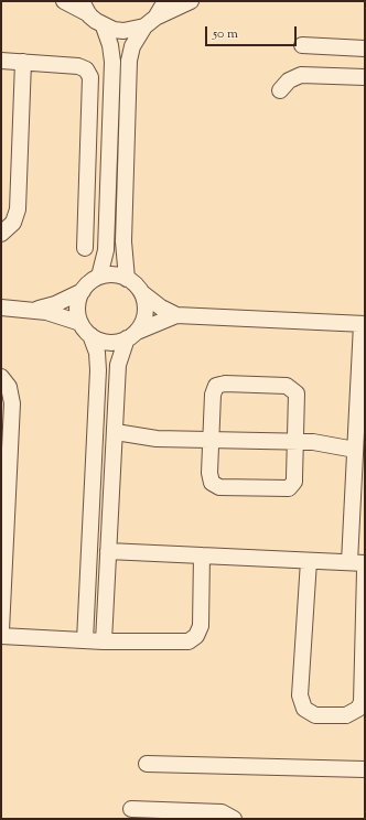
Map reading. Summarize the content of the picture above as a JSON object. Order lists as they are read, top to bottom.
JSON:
{
  "scale_bar": "50 m"
}
